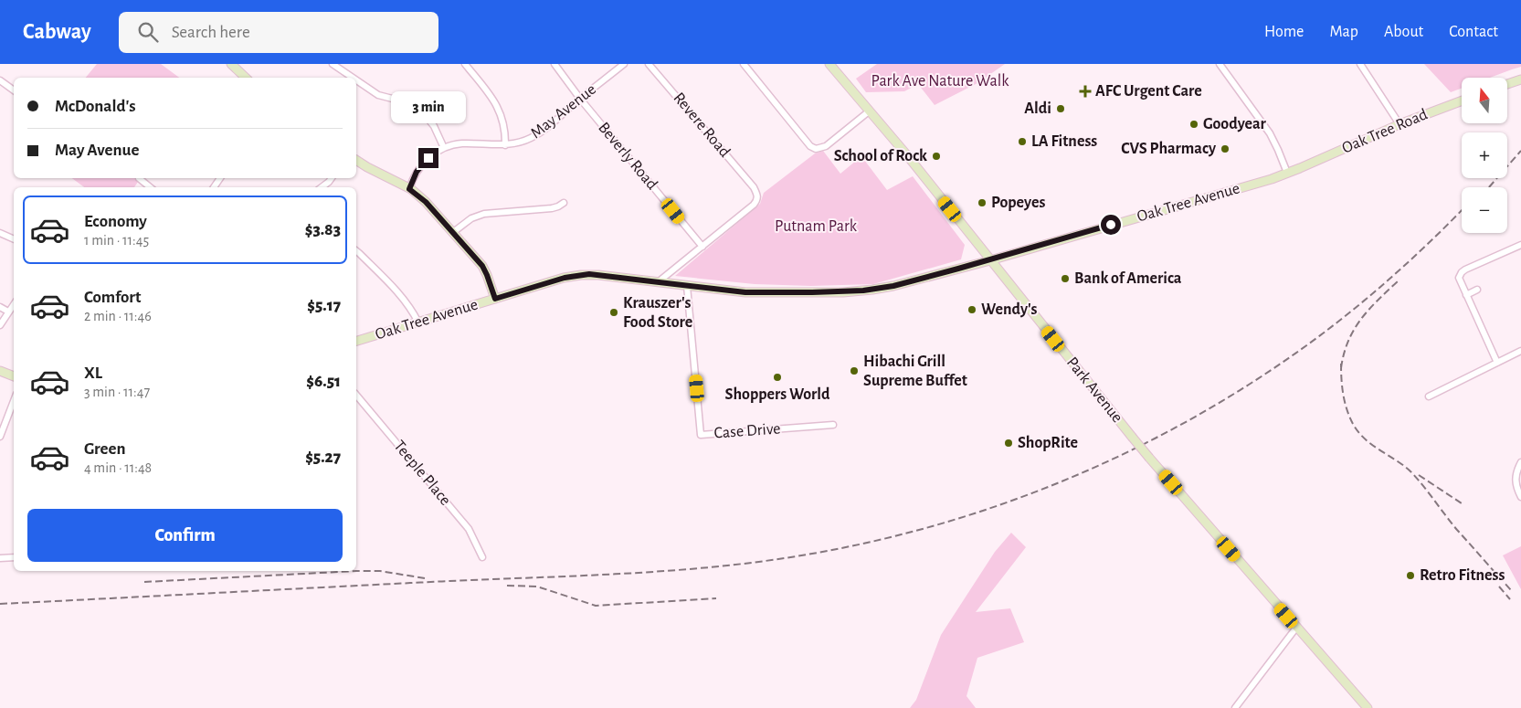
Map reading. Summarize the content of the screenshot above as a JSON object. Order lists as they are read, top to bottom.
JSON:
{
  "streets": {
    "street": [
      "May Avenue",
      "Revere Road",
      "Oak Tree Road",
      "Beverly Road",
      "Oak Tree Avenue",
      "Park Avenue",
      "Case Drive",
      "Teeple Place"
    ]
  },
  "crossings": [
    ["May Avenue", "Beverly Road"],
    ["Revere Road", "Beverly Road"],
    ["Oak Tree Road", "Oak Tree Avenue"],
    ["Oak Tree Avenue", "Park Avenue"],
    ["Oak Tree Avenue", "Case Drive"]
  ],
  "parks": ["Park Ave Nature Walk", "Putnam Park"],
  "places": {
    "health": ["AFC Urgent Care"],
    "other": [
      "Aldi",
      "Goodyear",
      "LA Fitness",
      "CVS Pharmacy",
      "School of Rock",
      "Popeyes",
      "Bank of America",
      "Wendy's",
      "Krauszer's Food Store",
      "Hibachi Grill Supreme Buffet",
      "Shoppers World",
      "ShopRite",
      "Retro Fitness"
    ]
  },
  "north": "top",
  "page": {
    "header": "Cabway",
    "search": "Search here",
    "nav": [
      "Home",
      "Map",
      "About",
      "Contact"
    ],
    "map_buttons": ["+", "−"],
    "banner": ["McDonald's", "May Avenue"],
    "bubble": "3 min",
    "list": [
      {
        "name": "Economy",
        "note": "1 min · 11:45",
        "value": "$3.83"
      },
      {
        "name": "Comfort",
        "note": "2 min · 11:46",
        "value": "$5.17"
      },
      {
        "name": "XL",
        "note": "3 min · 11:47",
        "value": "$6.51"
      },
      {
        "name": "Green",
        "note": "4 min · 11:48",
        "value": "$5.27"
      }
    ],
    "buttons": "Confirm"
  }
}
